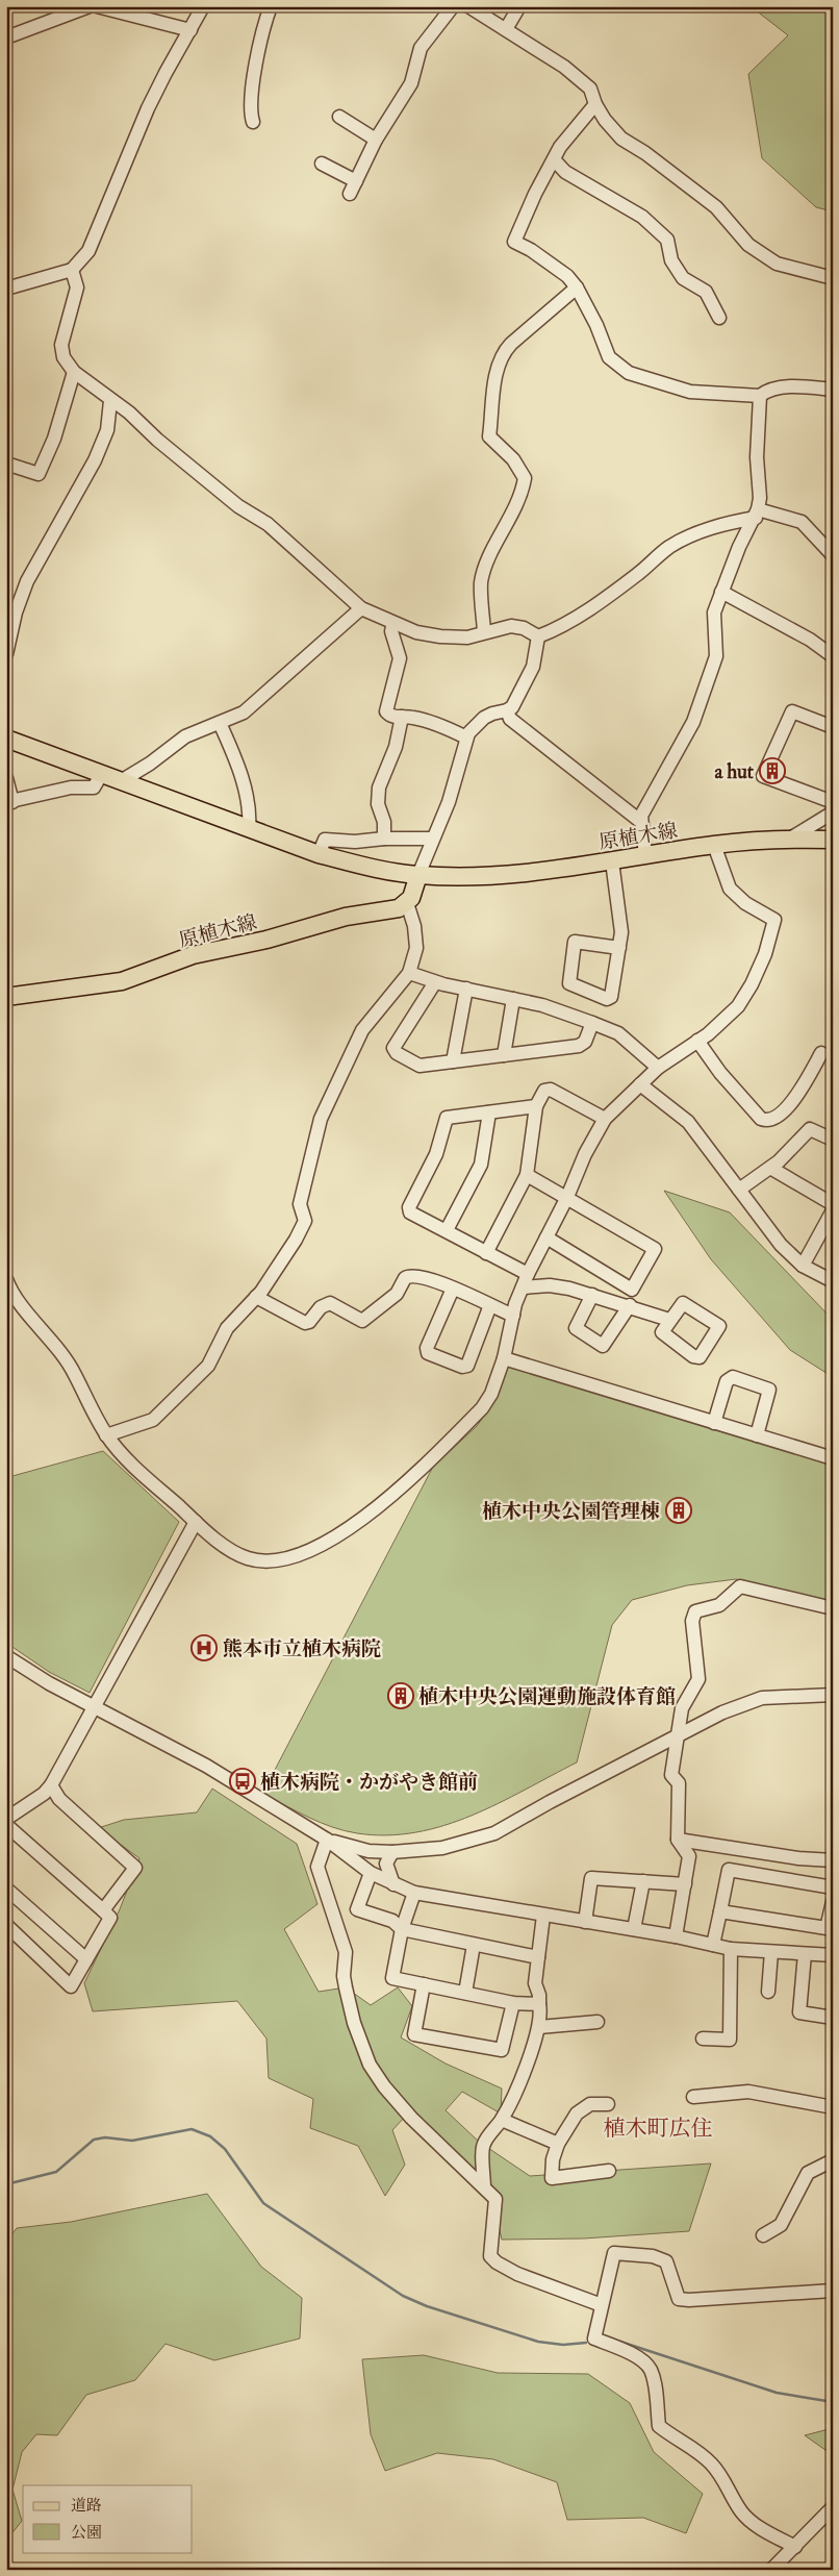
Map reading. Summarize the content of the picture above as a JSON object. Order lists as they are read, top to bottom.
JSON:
{
  "streets": {
    "main road": ["原植木線"]
  },
  "districts": ["植木町広住"],
  "places": {
    "building": ["a hut", "植木中央公園管理棟", "植木中央公園運動施設体育館"],
    "hospital": ["熊本市立植木病院"],
    "bus stop": ["植木病院・かがやき館前"]
  },
  "legend": ["道路", "公園"]
}
